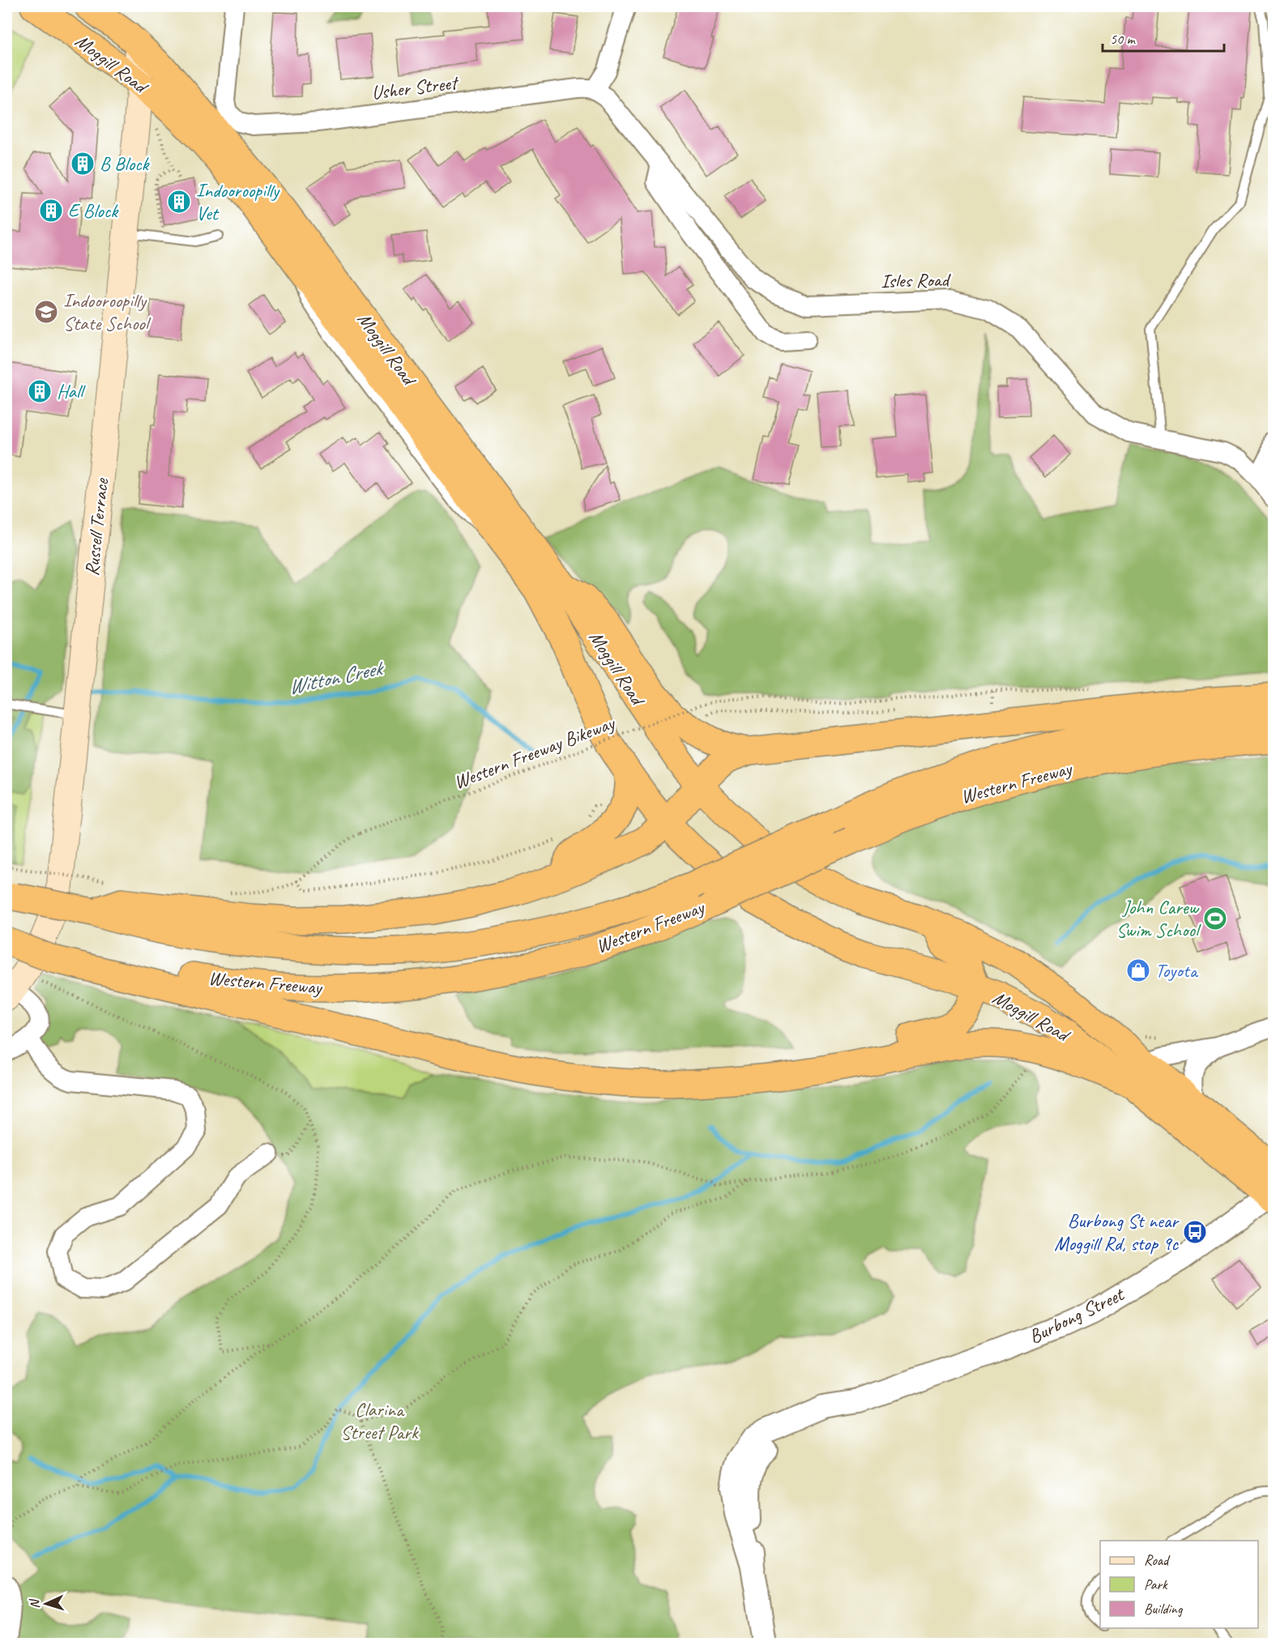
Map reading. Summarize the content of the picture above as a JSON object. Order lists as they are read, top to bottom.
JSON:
{
  "streets": {
    "highway": ["Moggill Road", "Western Freeway"],
    "main road": ["Russell Terrace"],
    "street": ["Usher Street", "Isles Road", "Burbong Street"],
    "path": ["Western Freeway Bikeway"]
  },
  "crossings": [
    ["Moggill Road", "Russell Terrace"],
    ["Moggill Road", "Western Freeway"],
    ["Moggill Road", "Burbong Street"],
    ["Usher Street", "Isles Road"]
  ],
  "water": ["Witton Creek"],
  "parks": ["Clarina Street Park"],
  "places": {
    "building": [
      "B Block",
      "Indooroopilly Vet",
      "E Block",
      "Hall"
    ],
    "school or university": ["Indooroopilly State School"],
    "sports": ["John Carew Swim School"],
    "shop": ["Toyota"],
    "bus stop": ["Burbong St near Moggill Rd, stop 9c"]
  },
  "legend": ["Road", "Park", "Building"],
  "scale_bar": "50 m",
  "north": "left"
}
